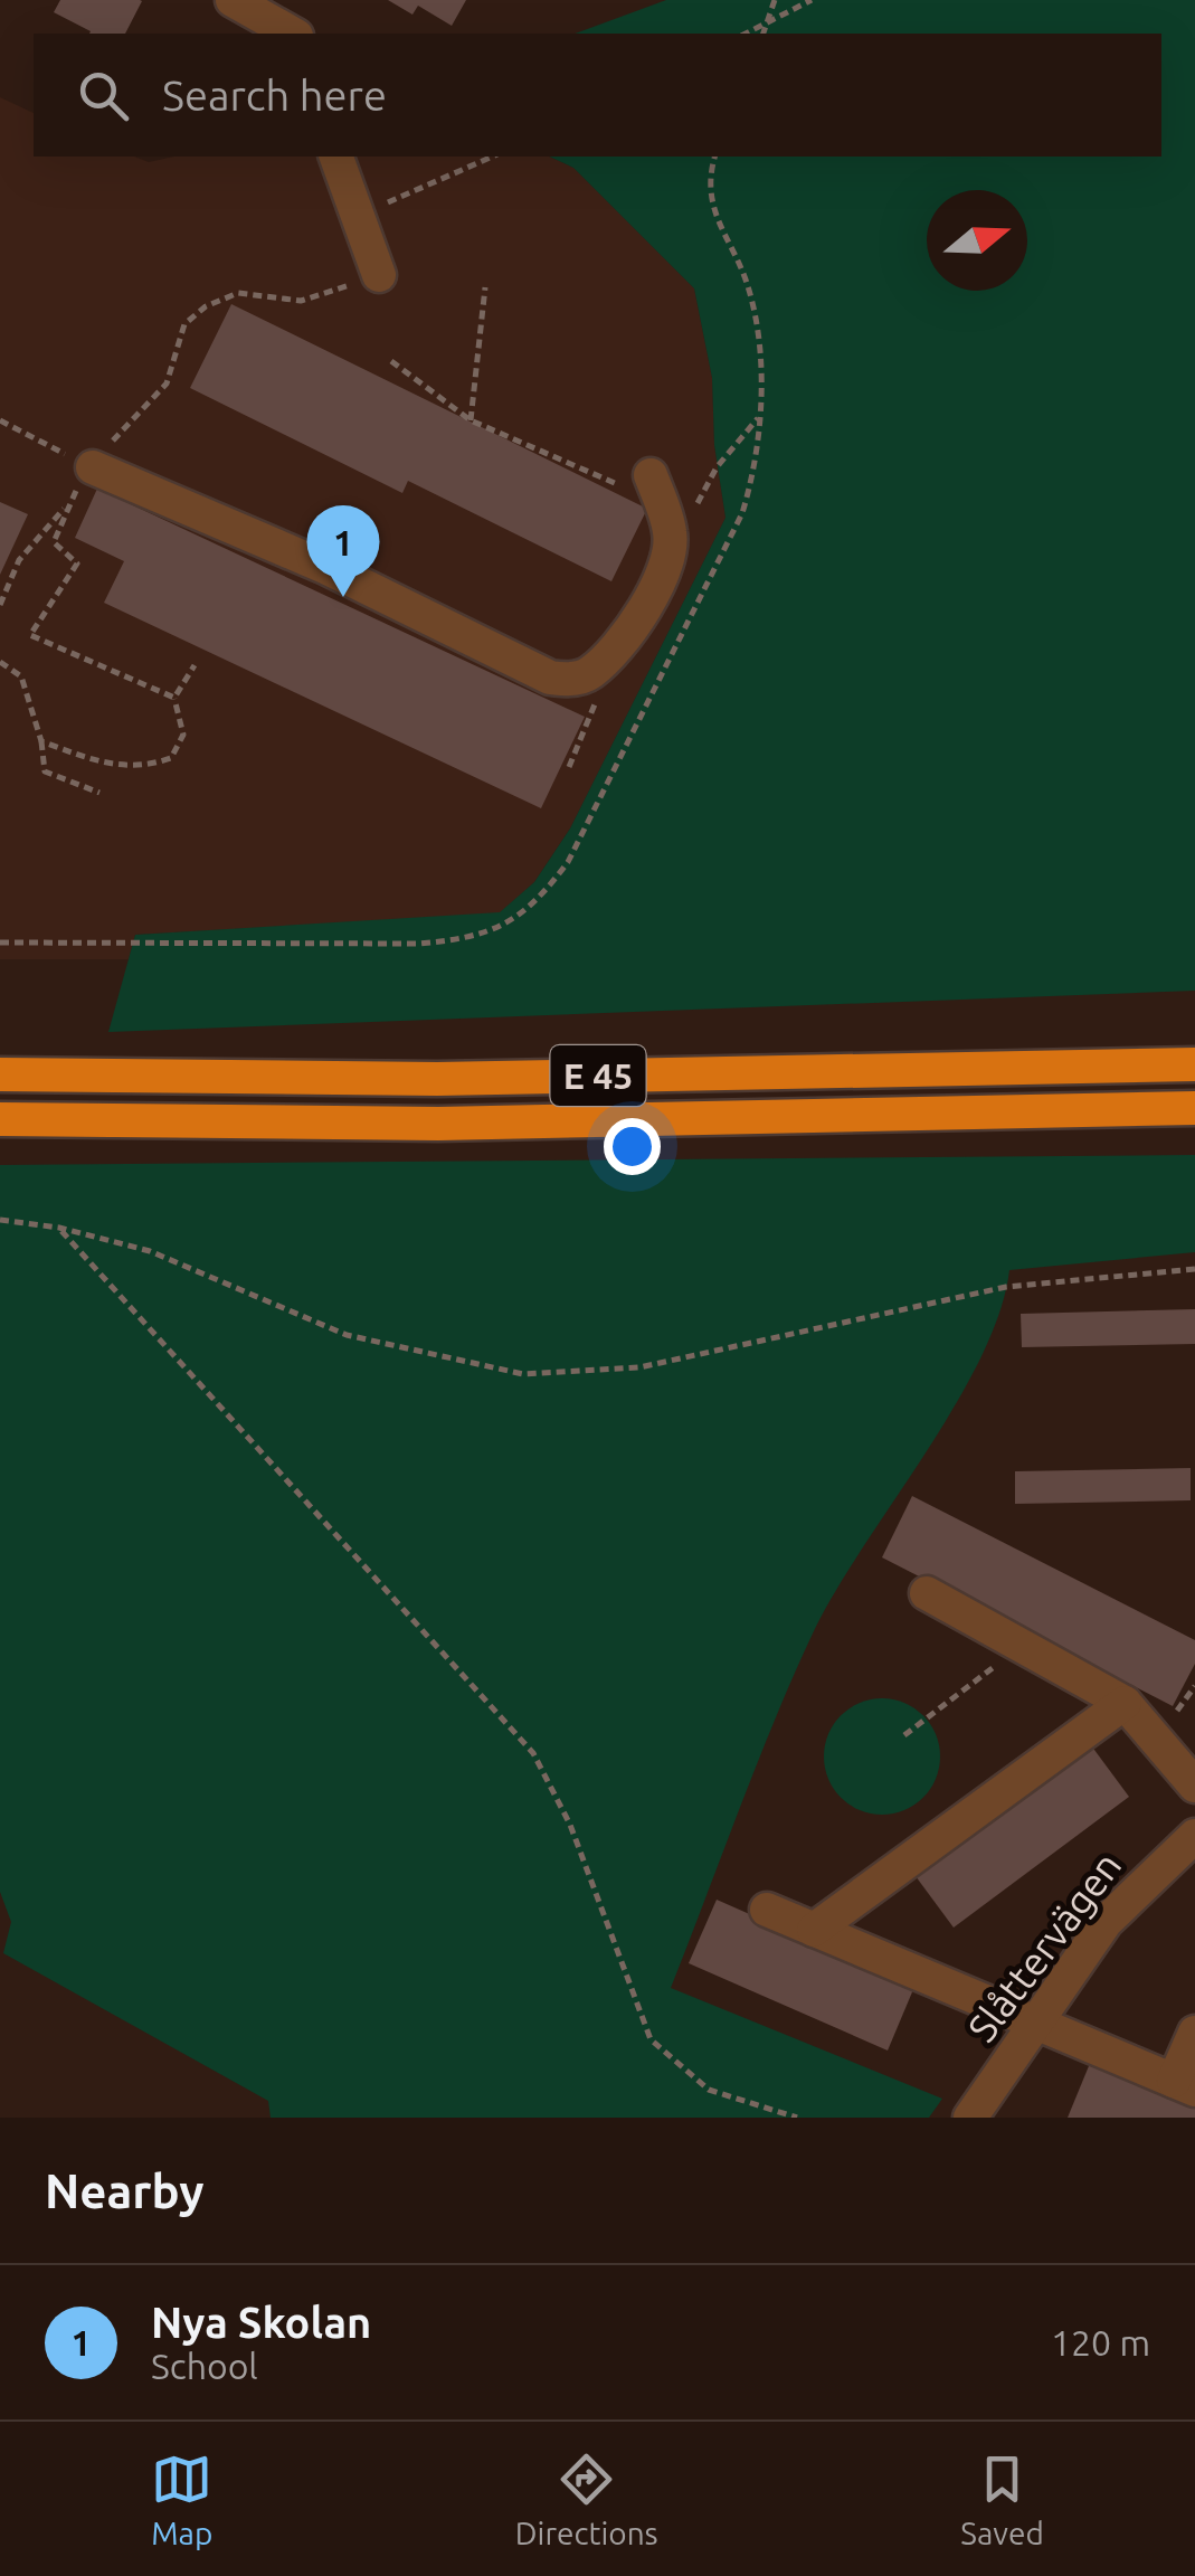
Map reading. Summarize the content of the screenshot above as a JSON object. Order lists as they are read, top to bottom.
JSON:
{
  "streets": {
    "highway": ["E 45"],
    "street": ["Slåttervägen"]
  },
  "north": "right",
  "page": {
    "search": "Search here",
    "pins": "1",
    "heading": "Nearby",
    "list": [
      {
        "mark": "1",
        "name": "Nya Skolan",
        "note": "School",
        "value": "120 m"
      }
    ],
    "nav": ["Map", "Directions", "Saved"]
  }
}
